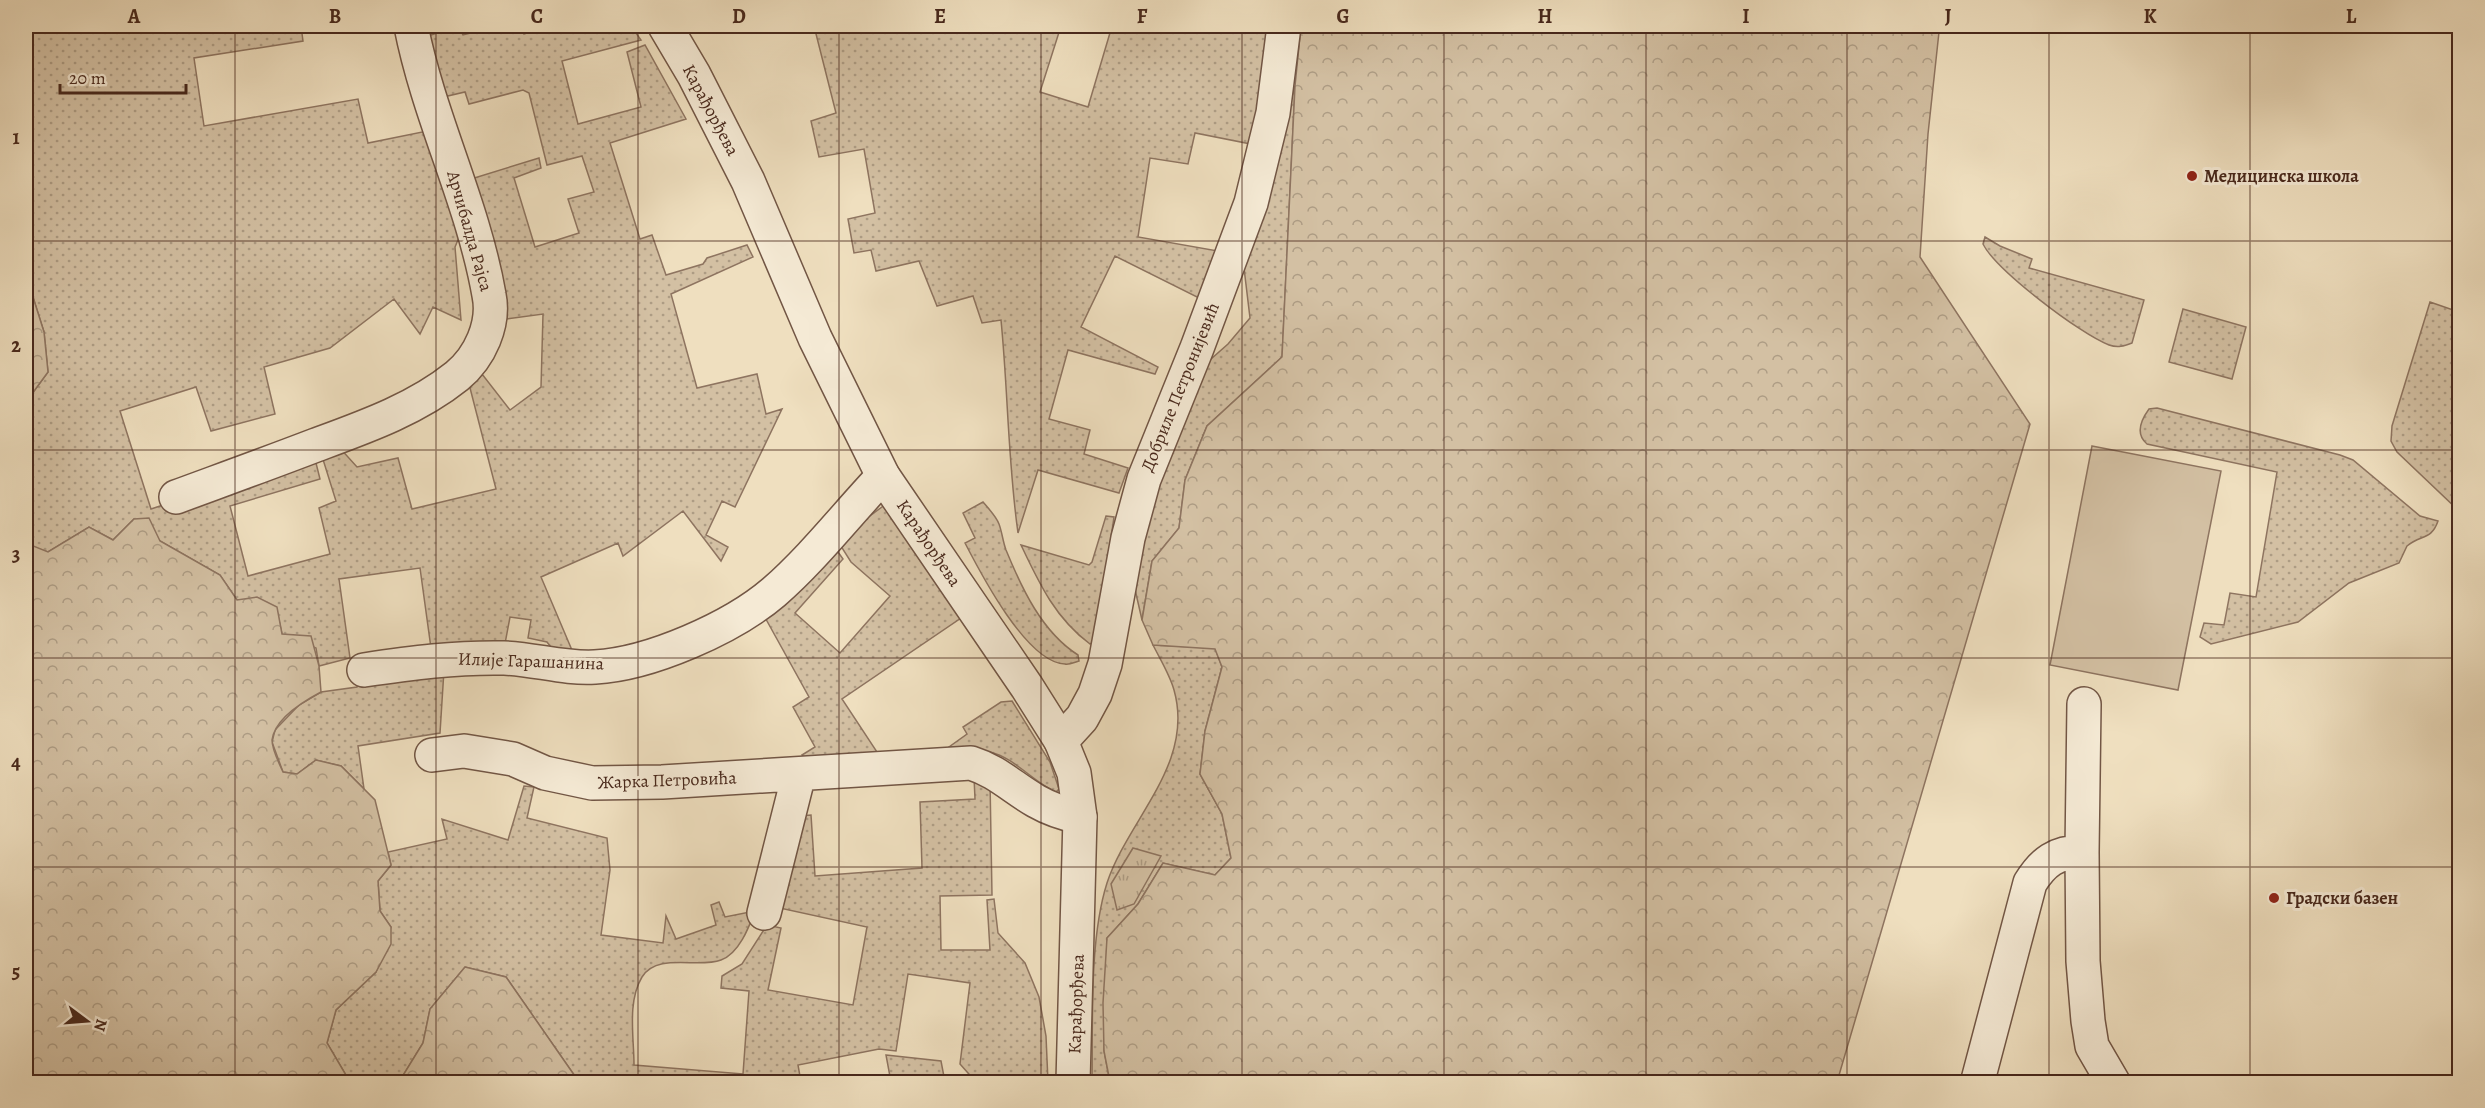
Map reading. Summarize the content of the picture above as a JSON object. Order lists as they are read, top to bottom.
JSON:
{
  "streets": {
    "street": [
      "Карађорђева",
      "Арчибалда Рајса",
      "Добриле Петронијевић",
      "Илије Гарашанина",
      "Жарка Петровића"
    ]
  },
  "crossings": [
    ["Карађорђева", "Добриле Петронијевић"],
    ["Карађорђева", "Илије Гарашанина"],
    ["Карађорђева", "Жарка Петровића"]
  ],
  "places": ["Медицинска школа", "Градски базен"],
  "scale_bar": "20 m",
  "north": "right",
  "grid": {
    "columns": [
      "A",
      "B",
      "C",
      "D",
      "E",
      "F",
      "G",
      "H",
      "I",
      "J",
      "K",
      "L"
    ],
    "rows": [
      "1",
      "2",
      "3",
      "4",
      "5"
    ]
  }
}
